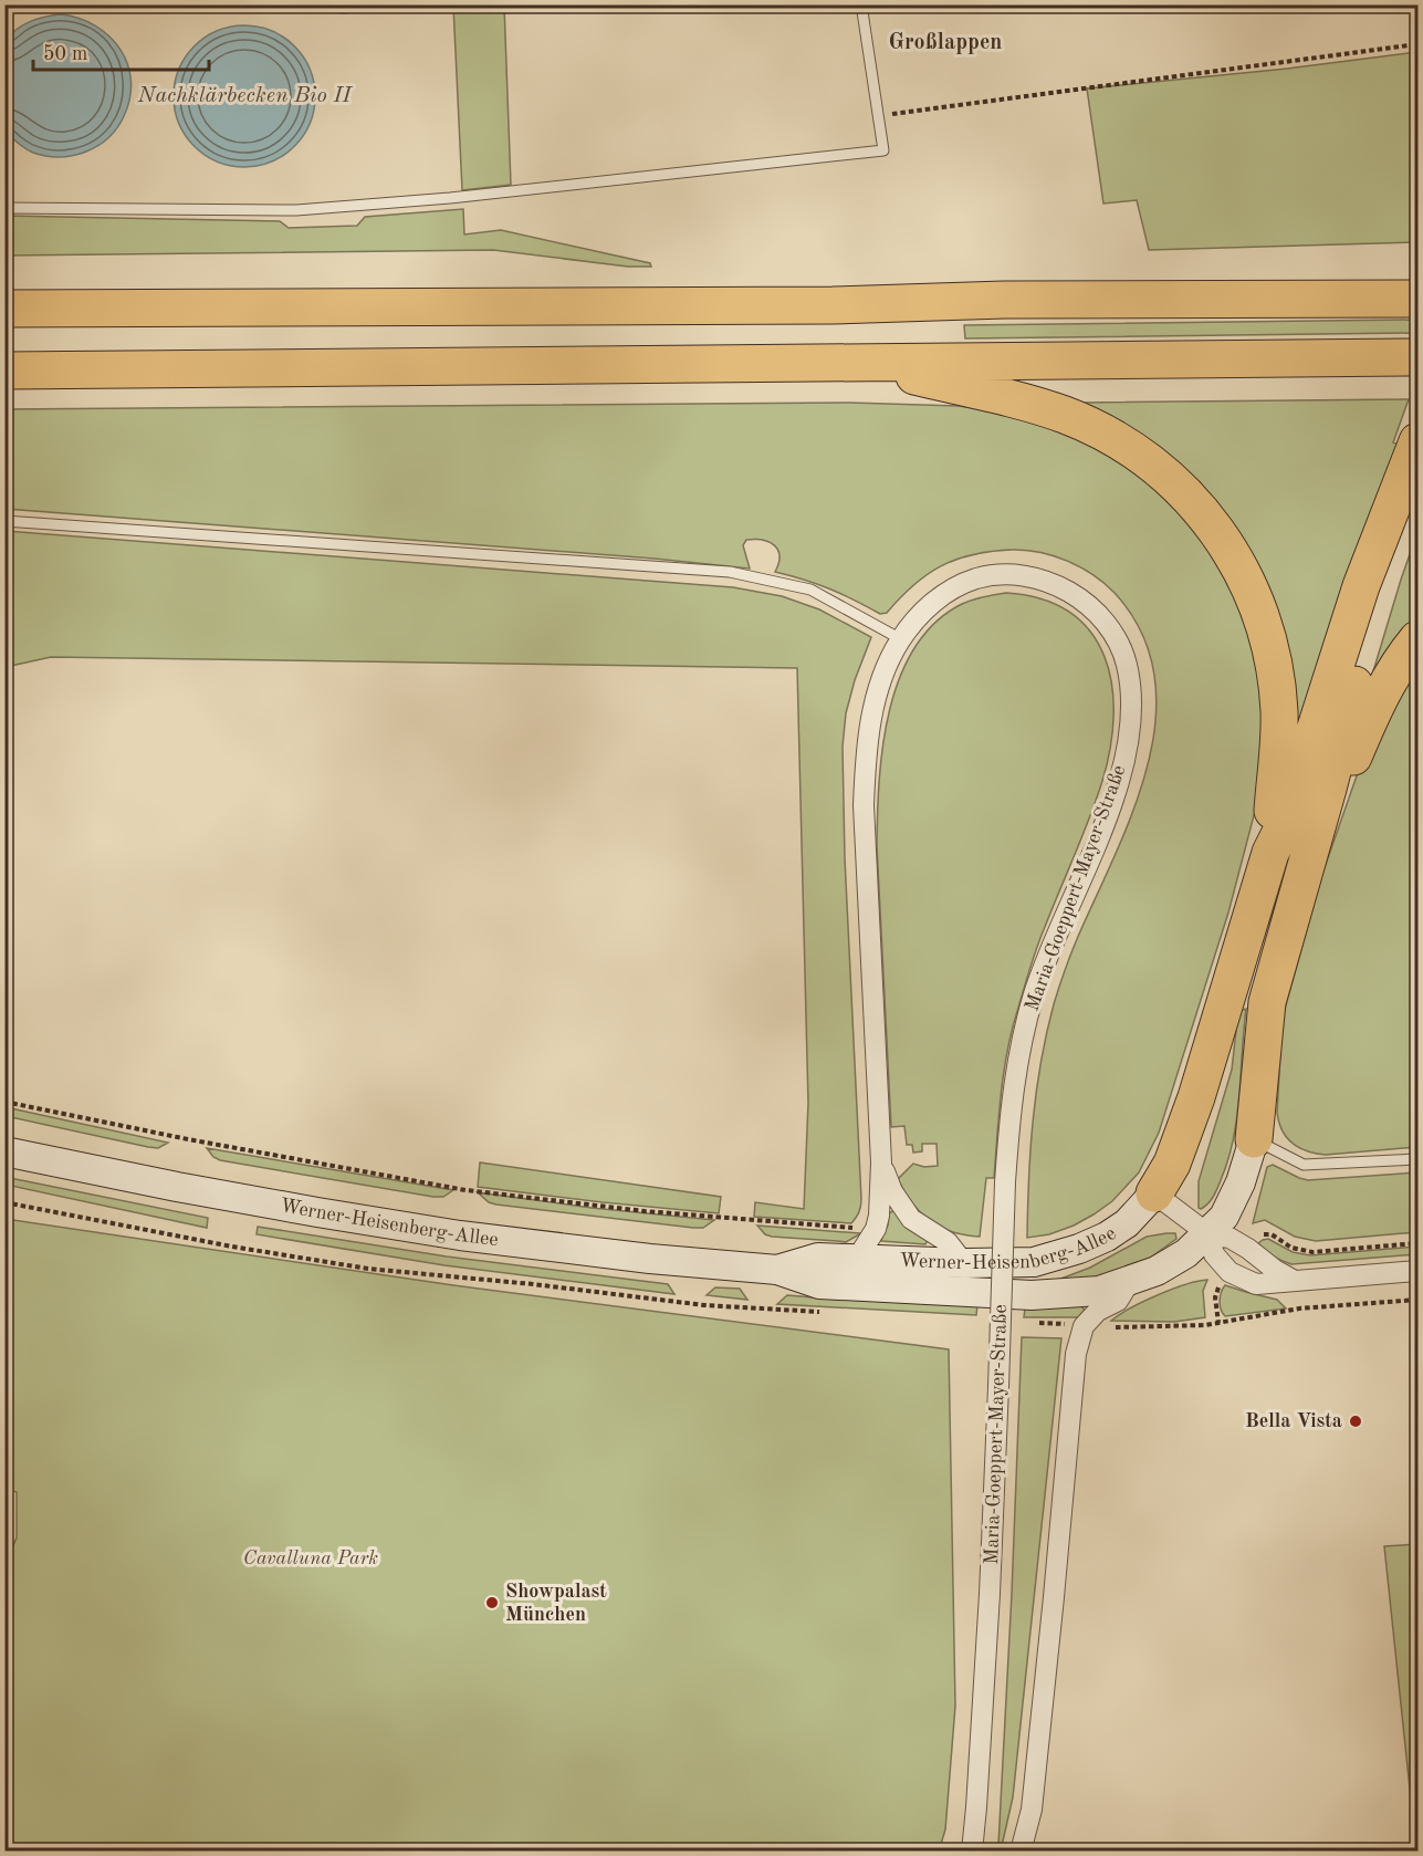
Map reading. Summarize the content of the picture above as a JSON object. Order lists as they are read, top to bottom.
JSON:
{
  "streets": {
    "street": ["Maria-Goeppert-Mayer-Straße", "Werner-Heisenberg-Allee"]
  },
  "crossings": [
    ["Maria-Goeppert-Mayer-Straße", "Werner-Heisenberg-Allee"]
  ],
  "districts": ["Großlappen"],
  "water": ["Nachklärbecken Bio II"],
  "parks": ["Cavalluna Park"],
  "places": ["Bella Vista", "Showpalast München"],
  "scale_bar": "50 m"
}
